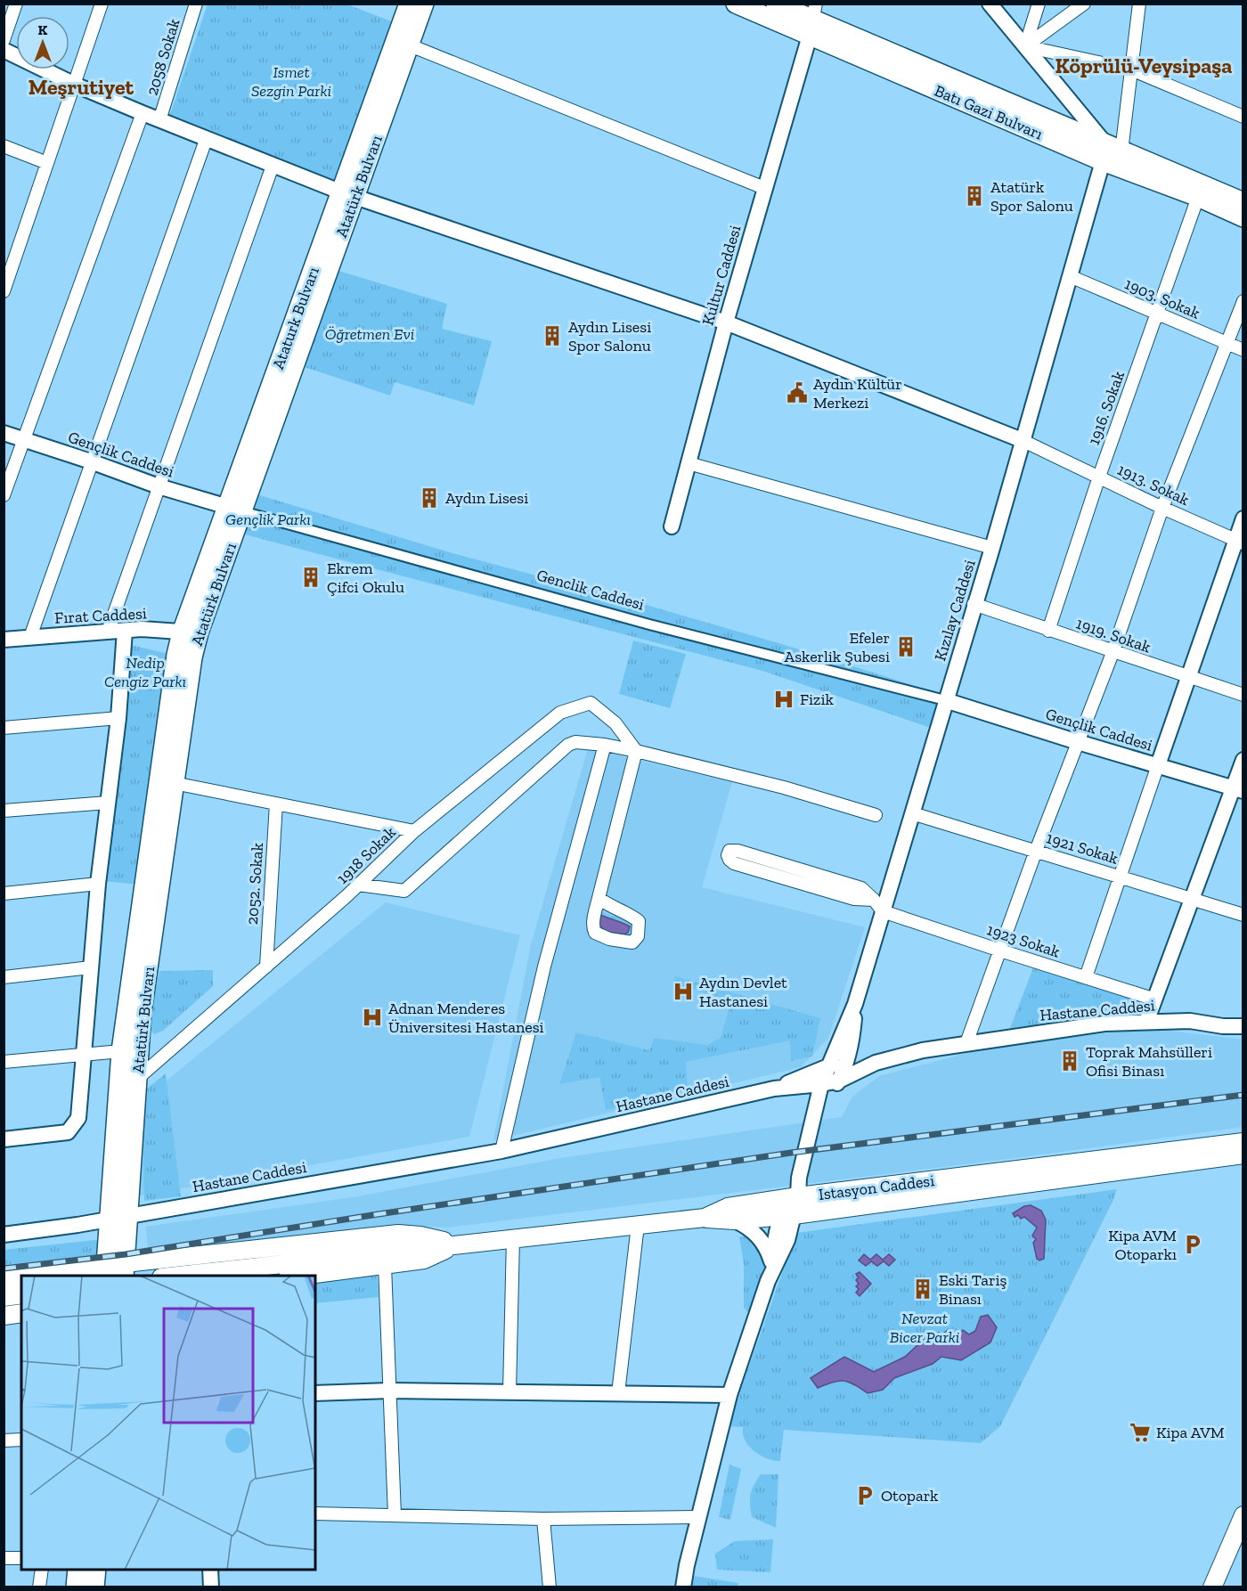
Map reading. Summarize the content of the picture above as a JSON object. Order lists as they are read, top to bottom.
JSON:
{
  "streets": {
    "main road": [
      "Batı Gazi Bulvarı",
      "Atatürk Bulvarı",
      "Ataturk Bulvarı",
      "Istasyon Caddesi"
    ],
    "street": [
      "2058 Sokak",
      "Kultur Caddesi",
      "1903. Sokak",
      "1916. Sokak",
      "Gençlik Caddesi",
      "1913. Sokak",
      "Genclik Caddesi",
      "Kızılay Caddesi",
      "Fırat Caddesi",
      "1919. Sokak",
      "1921 Sokak",
      "1918 Sokak",
      "2052. Sokak",
      "1923 Sokak",
      "Hastane Caddesi"
    ]
  },
  "crossings": [
    ["Batı Gazi Bulvarı", "Kultur Caddesi"],
    ["Batı Gazi Bulvarı", "1916. Sokak"],
    ["Batı Gazi Bulvarı", "Kızılay Caddesi"],
    ["Atatürk Bulvarı", "Ataturk Bulvarı"],
    ["Atatürk Bulvarı", "Fırat Caddesi"],
    ["Atatürk Bulvarı", "1918 Sokak"],
    ["Atatürk Bulvarı", "Hastane Caddesi"],
    ["1903. Sokak", "1916. Sokak"],
    ["1903. Sokak", "Kızılay Caddesi"],
    ["Ataturk Bulvarı", "Gençlik Caddesi"],
    ["Ataturk Bulvarı", "Genclik Caddesi"],
    ["Ataturk Bulvarı", "Fırat Caddesi"],
    ["1916. Sokak", "1913. Sokak"],
    ["1916. Sokak", "1919. Sokak"],
    ["Gençlik Caddesi", "Genclik Caddesi"],
    ["Gençlik Caddesi", "Kızılay Caddesi"],
    ["1913. Sokak", "Kızılay Caddesi"],
    ["Genclik Caddesi", "Kızılay Caddesi"],
    ["Kızılay Caddesi", "1919. Sokak"],
    ["Kızılay Caddesi", "1921 Sokak"],
    ["Kızılay Caddesi", "1923 Sokak"],
    ["Kızılay Caddesi", "Hastane Caddesi"],
    ["Kızılay Caddesi", "Istasyon Caddesi"],
    ["1918 Sokak", "2052. Sokak"]
  ],
  "districts": ["Köprülü-Veysipaşa", "Meşrutiyet"],
  "parks": [
    "Ismet Sezgin Parki",
    "Öğretmen Evi",
    "Gençlik Parkı",
    "Nedip Cengiz Parkı",
    "Nevzat Bicer Parki"
  ],
  "places": {
    "building": [
      "Atatürk Spor Salonu",
      "Aydın Lisesi Spor Salonu",
      "Aydın Lisesi",
      "Ekrem Çifci Okulu",
      "Efeler Askerlik Şubesi",
      "Toprak Mahsülleri Ofisi Binası",
      "Eski Tariş Binası"
    ],
    "public building": ["Aydın Kültür Merkezi"],
    "hospital": ["Fizik", "Aydın Devlet Hastanesi", "Adnan Menderes Üniversitesi Hastanesi"],
    "parking": ["Kipa AVM Otoparkı", "Otopark"],
    "supermarket": ["Kipa AVM"]
  },
  "north": "top"
}
